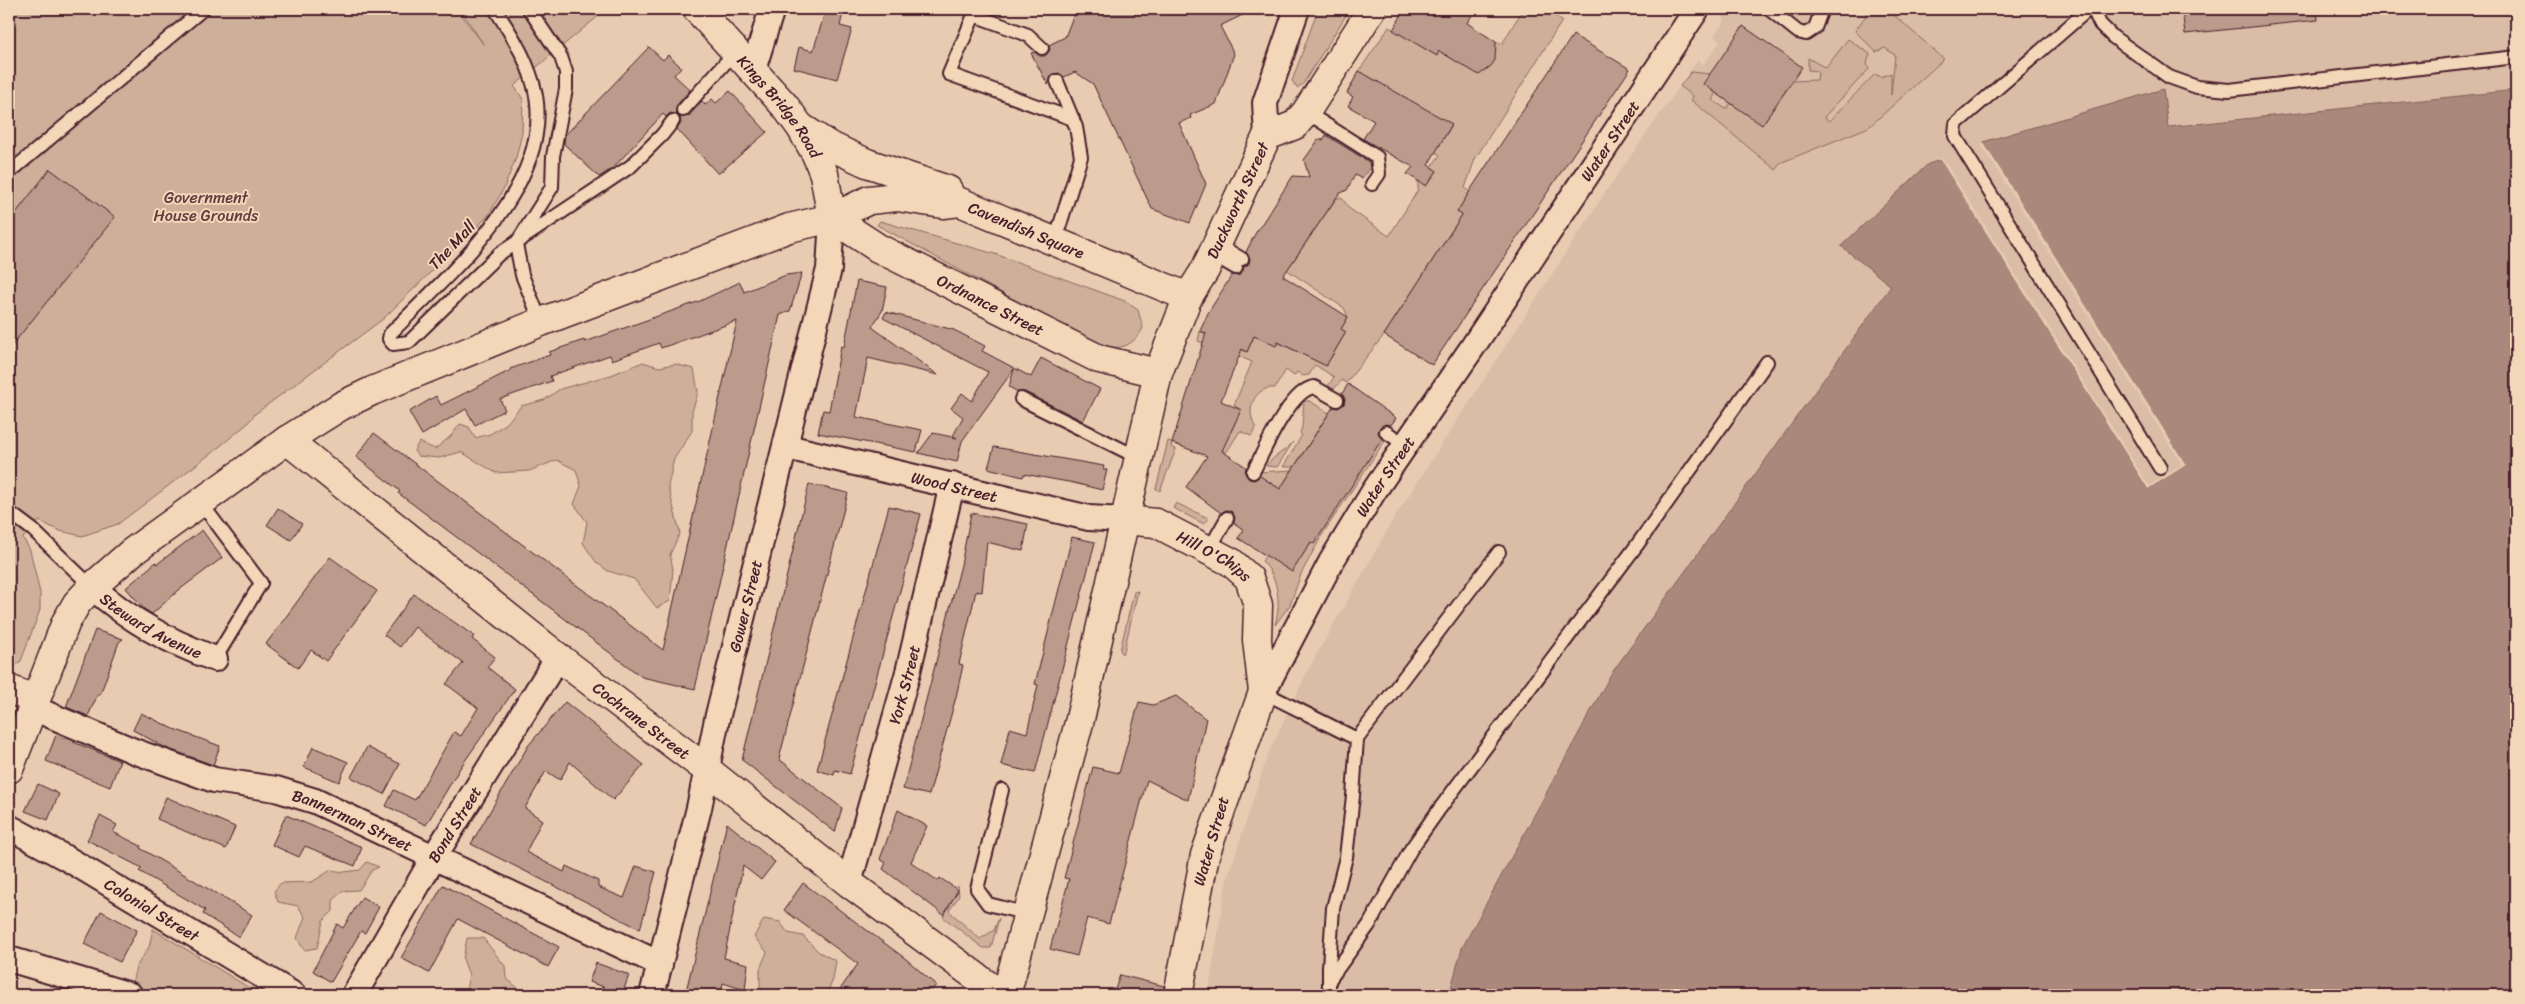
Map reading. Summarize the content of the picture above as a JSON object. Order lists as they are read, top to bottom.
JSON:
{
  "streets": {
    "street": [
      "Kings Bridge Road",
      "Water Street",
      "Duckworth Street",
      "Cavendish Square",
      "Ordnance Street",
      "Wood Street",
      "Hill O'Chips",
      "Gower Street",
      "Steward Avenue",
      "York Street",
      "Cochrane Street",
      "Bannerman Street",
      "Bond Street",
      "Colonial Street"
    ],
    "lane": ["The Mall"]
  },
  "crossings": [
    ["Kings Bridge Road", "Cavendish Square"],
    ["Kings Bridge Road", "Ordnance Street"],
    ["Kings Bridge Road", "Gower Street"],
    ["Water Street", "Hill O'Chips"],
    ["Duckworth Street", "Cavendish Square"],
    ["Duckworth Street", "Ordnance Street"],
    ["Duckworth Street", "Wood Street"],
    ["Duckworth Street", "Hill O'Chips"],
    ["Cavendish Square", "Ordnance Street"],
    ["Cavendish Square", "Gower Street"],
    ["Cavendish Square", "Steward Avenue"],
    ["Cavendish Square", "Cochrane Street"],
    ["Cavendish Square", "Bannerman Street"],
    ["Ordnance Street", "Gower Street"],
    ["Wood Street", "Hill O'Chips"],
    ["Wood Street", "Gower Street"],
    ["Wood Street", "York Street"],
    ["Gower Street", "Cochrane Street"],
    ["Gower Street", "Bannerman Street"],
    ["York Street", "Cochrane Street"],
    ["Cochrane Street", "Bond Street"],
    ["Bannerman Street", "Bond Street"]
  ],
  "parks": ["Government House Grounds"]
}
